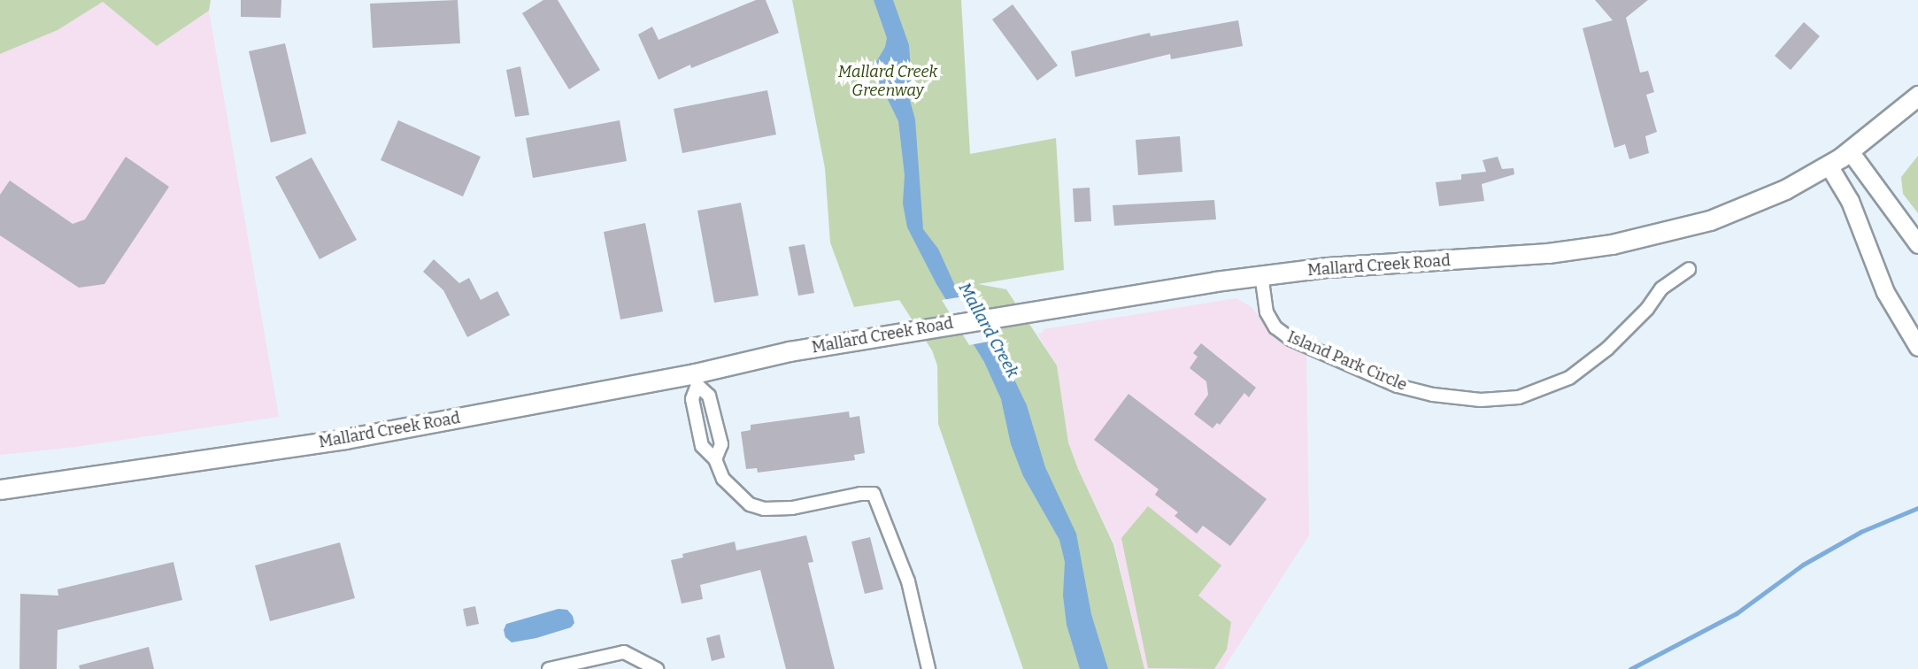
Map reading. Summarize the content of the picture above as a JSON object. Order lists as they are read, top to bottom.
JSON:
{
  "streets": {
    "main road": ["Mallard Creek Road"],
    "street": ["Island Park Circle"]
  },
  "crossings": [
    ["Mallard Creek Road", "Island Park Circle"]
  ],
  "water": ["Mallard Creek"],
  "parks": ["Mallard Creek Greenway"]
}
